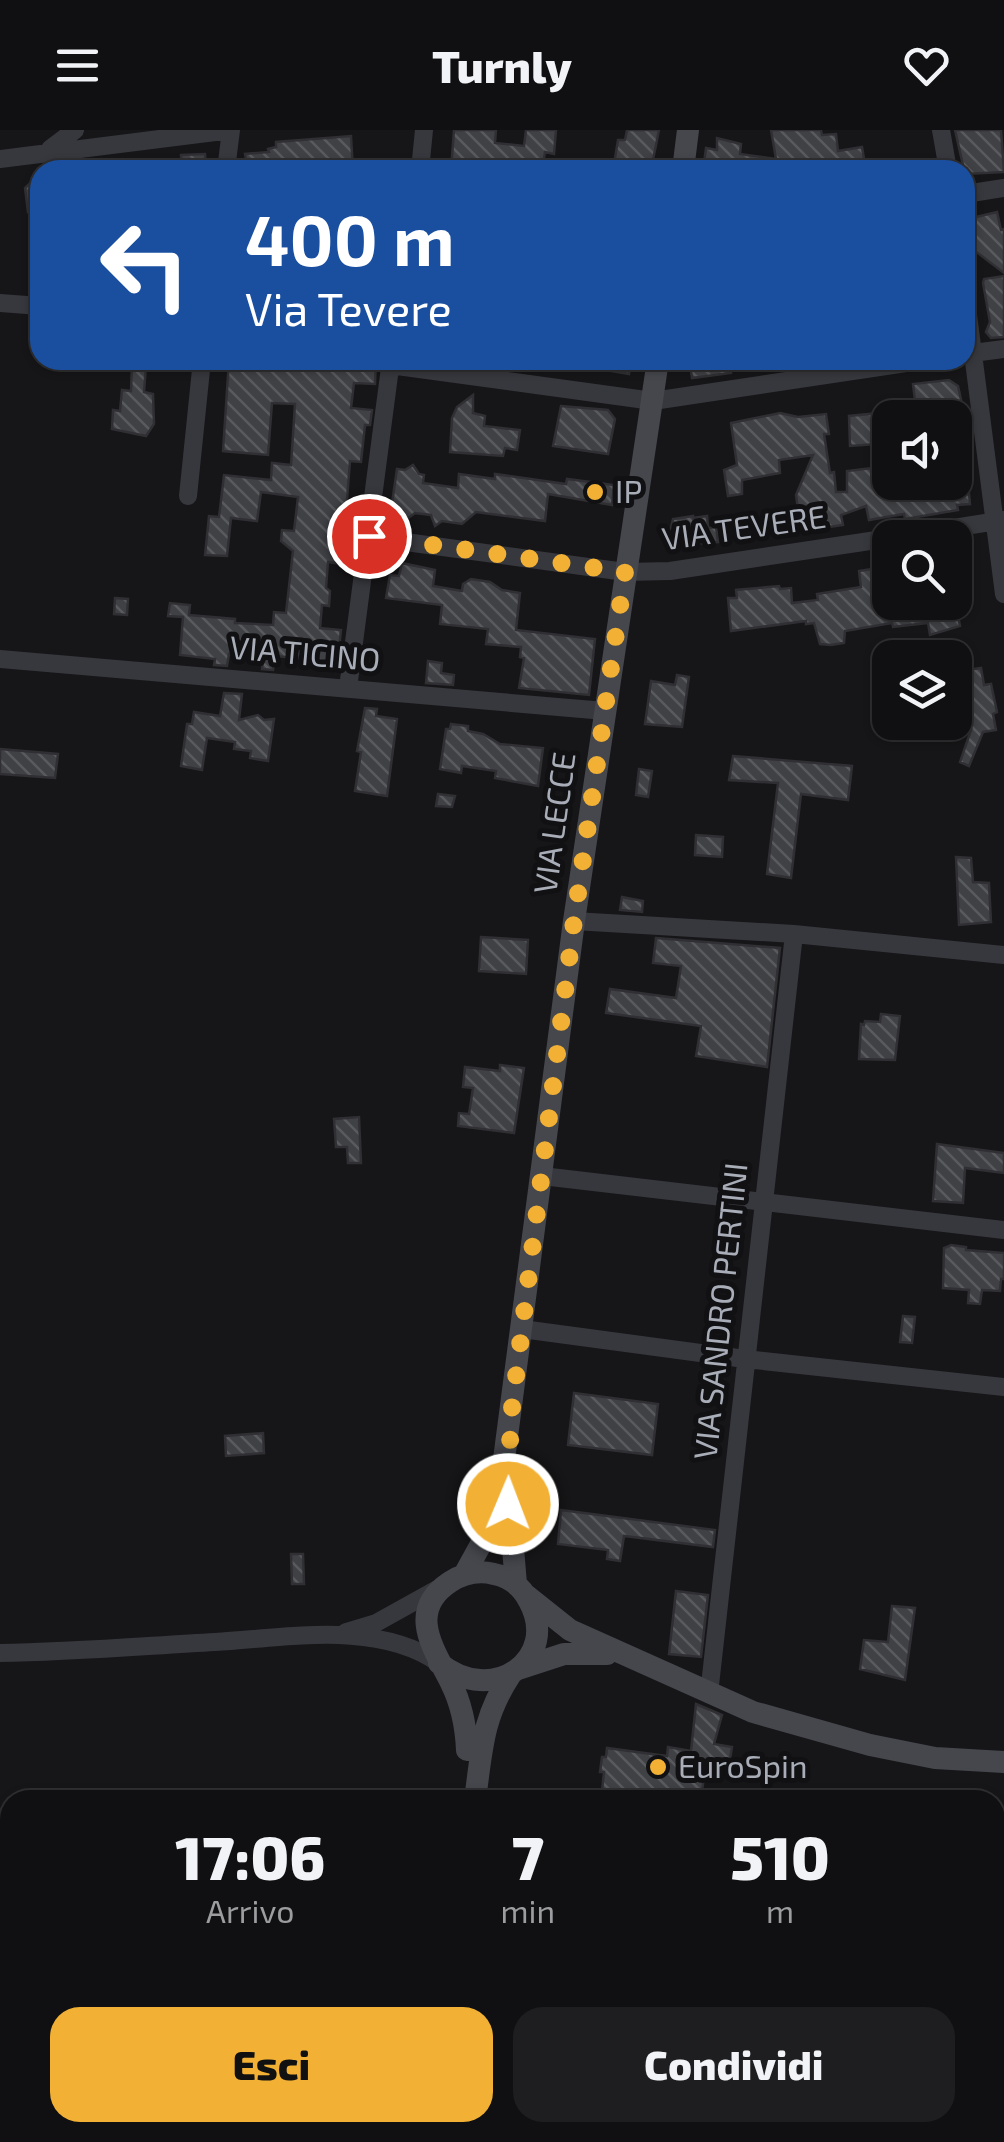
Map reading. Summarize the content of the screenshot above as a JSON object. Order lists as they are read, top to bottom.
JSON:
{
  "streets": {
    "street": [
      "VIA TEVERE",
      "VIA TICINO",
      "VIA LECCE",
      "VIA SANDRO PERTINI"
    ]
  },
  "crossings": [
    ["VIA TEVERE", "VIA LECCE"],
    ["VIA TICINO", "VIA LECCE"]
  ],
  "places": ["IP", "EuroSpin"],
  "page": {
    "header": "Turnly",
    "turn": ["400 m", "Via Tevere"],
    "eta": [
      "17:06",
      "Arrivo",
      "7",
      "min",
      "510",
      "m"
    ],
    "buttons": ["Esci", "Condividi"]
  }
}
